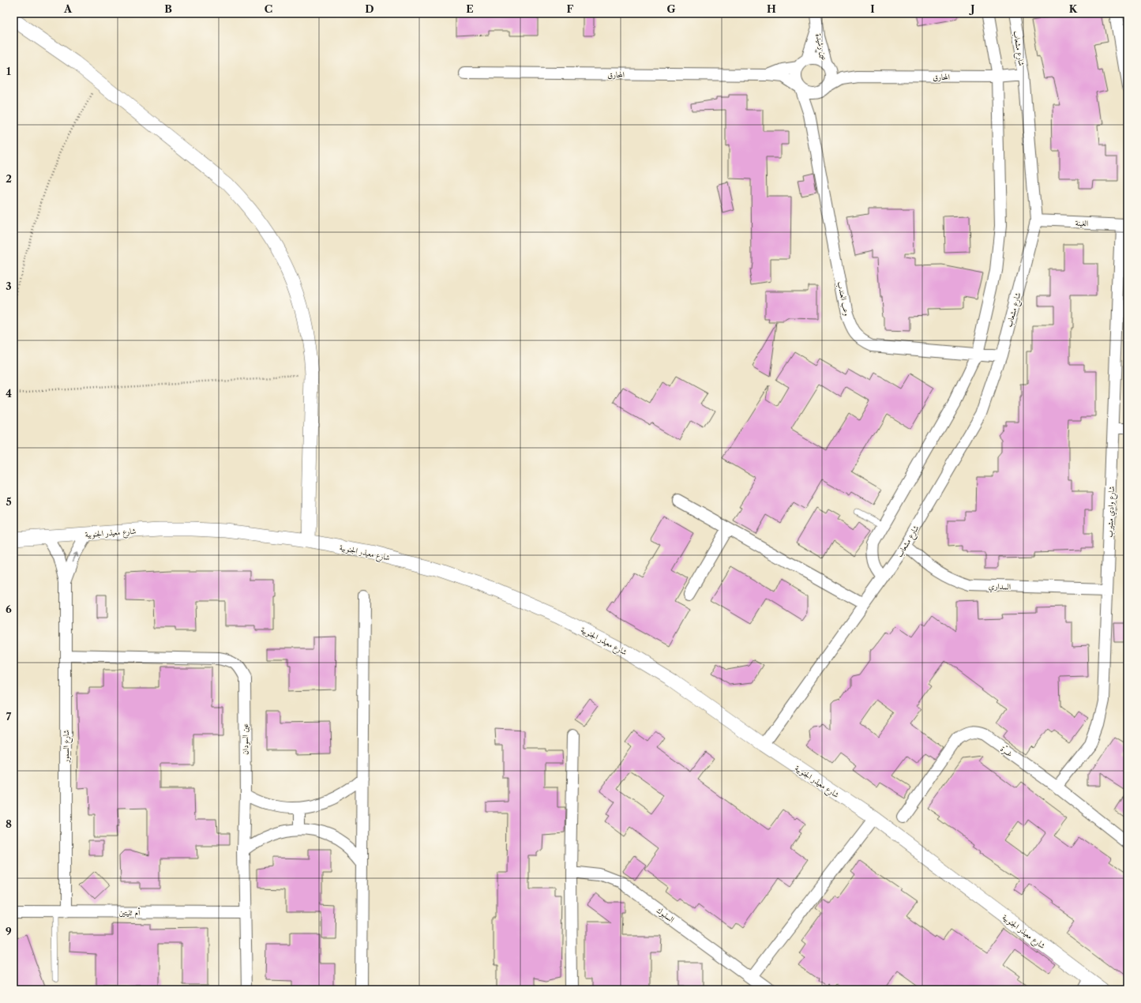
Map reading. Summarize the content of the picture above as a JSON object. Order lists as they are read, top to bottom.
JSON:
{
  "streets": {
    "street": [
      "عين رشيدة",
      "شارع مشعاب",
      "المحارق",
      "الغينة",
      "وعب العندب",
      "شارع وادي مشيرب",
      "شارع معيذر الجنوبية",
      "السداري",
      "عين السودان",
      "شارع السمور",
      "غــرّة",
      "أم ثنيتين",
      "السنبوك"
    ]
  },
  "crossings": [
    ["عين رشيدة", "المحارق"],
    ["عين رشيدة", "وعب العندب"],
    ["شارع مشعاب", "المحارق"],
    ["شارع مشعاب", "الغينة"],
    ["شارع مشعاب", "وعب العندب"],
    ["شارع مشعاب", "شارع معيذر الجنوبية"],
    ["شارع مشعاب", "السداري"],
    ["المحارق", "وعب العندب"],
    ["الغينة", "شارع وادي مشيرب"],
    ["شارع وادي مشيرب", "السداري"],
    ["شارع وادي مشيرب", "غــرّة"],
    ["شارع معيذر الجنوبية", "شارع السمور"],
    ["عين السودان", "شارع السمور"],
    ["عين السودان", "أم ثنيتين"],
    ["شارع السمور", "أم ثنيتين"]
  ],
  "grid": {
    "columns": [
      "A",
      "B",
      "C",
      "D",
      "E",
      "F",
      "G",
      "H",
      "I",
      "J",
      "K"
    ],
    "rows": [
      "1",
      "2",
      "3",
      "4",
      "5",
      "6",
      "7",
      "8",
      "9"
    ]
  }
}
